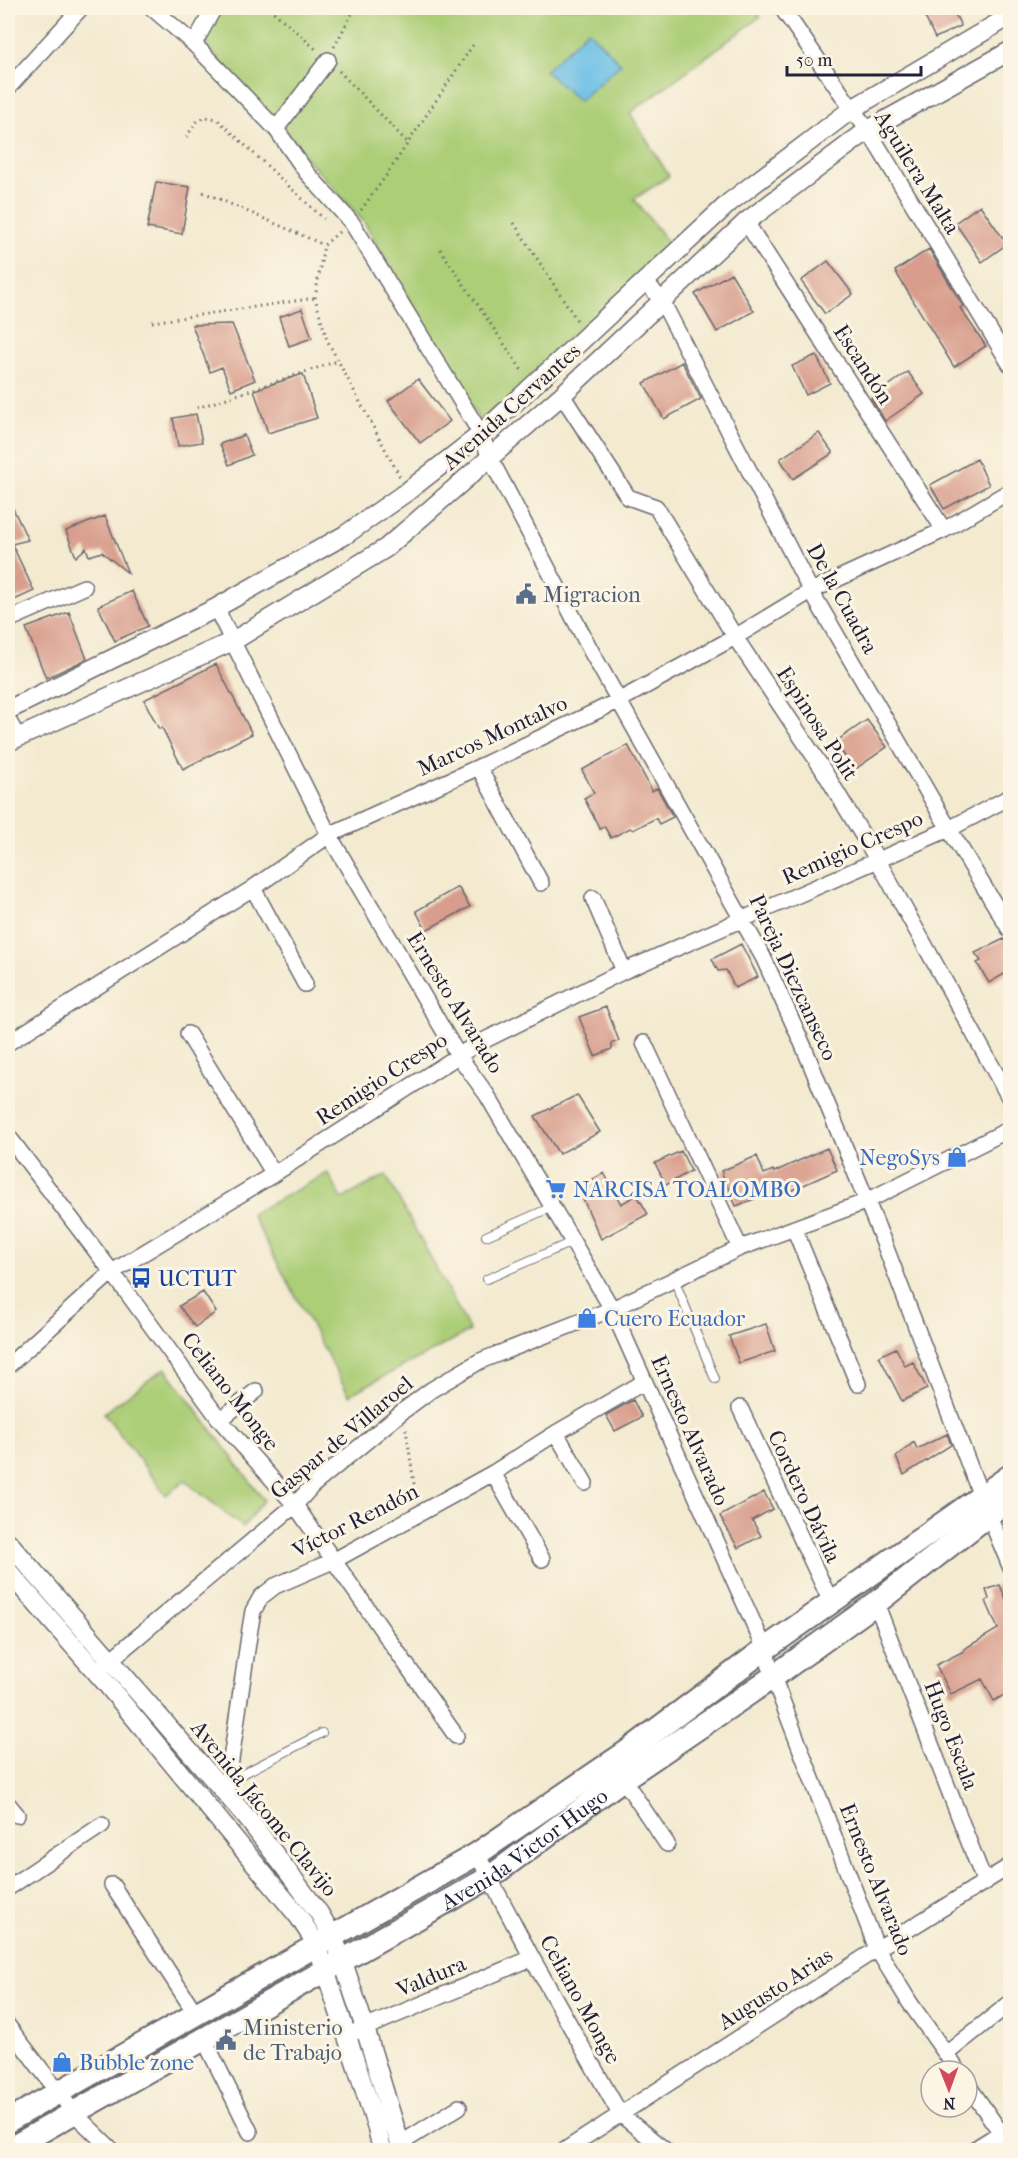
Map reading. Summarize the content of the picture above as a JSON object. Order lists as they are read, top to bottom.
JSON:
{
  "streets": {
    "main road": ["Avenida Victor Hugo"],
    "street": [
      "Aguilera Malta",
      "Escandón",
      "Avenida Cervantes",
      "De la Cuadra",
      "Espinosa Polit",
      "Marcos Montalvo",
      "Remigio Crespo",
      "Pareja Diezcanseco",
      "Ernesto Alvarado",
      "Celiano Monge",
      "Gaspar de Villaroel",
      "Cordero Dávila",
      "Víctor Rendón",
      "Hugo Escala",
      "Avenida Jácome Clavijo",
      "Valdura",
      "Augusto Arias"
    ]
  },
  "crossings": [
    ["Aguilera Malta", "Avenida Cervantes"],
    ["Escandón", "Avenida Cervantes"],
    ["Escandón", "Marcos Montalvo"],
    ["Avenida Cervantes", "De la Cuadra"],
    ["Avenida Cervantes", "Espinosa Polit"],
    ["Avenida Cervantes", "Pareja Diezcanseco"],
    ["Avenida Cervantes", "Ernesto Alvarado"],
    ["De la Cuadra", "Marcos Montalvo"],
    ["De la Cuadra", "Remigio Crespo"],
    ["Espinosa Polit", "Marcos Montalvo"],
    ["Espinosa Polit", "Remigio Crespo"],
    ["Marcos Montalvo", "Pareja Diezcanseco"],
    ["Marcos Montalvo", "Ernesto Alvarado"],
    ["Remigio Crespo", "Pareja Diezcanseco"],
    ["Remigio Crespo", "Ernesto Alvarado"],
    ["Remigio Crespo", "Celiano Monge"],
    ["Pareja Diezcanseco", "Gaspar de Villaroel"],
    ["Pareja Diezcanseco", "Avenida Victor Hugo"],
    ["Ernesto Alvarado", "Gaspar de Villaroel"],
    ["Ernesto Alvarado", "Víctor Rendón"],
    ["Ernesto Alvarado", "Avenida Victor Hugo"],
    ["Ernesto Alvarado", "Augusto Arias"],
    ["Celiano Monge", "Gaspar de Villaroel"],
    ["Celiano Monge", "Víctor Rendón"],
    ["Celiano Monge", "Avenida Victor Hugo"],
    ["Celiano Monge", "Valdura"],
    ["Celiano Monge", "Augusto Arias"],
    ["Gaspar de Villaroel", "Avenida Jácome Clavijo"],
    ["Cordero Dávila", "Avenida Victor Hugo"],
    ["Víctor Rendón", "Avenida Jácome Clavijo"],
    ["Hugo Escala", "Avenida Victor Hugo"],
    ["Hugo Escala", "Augusto Arias"],
    ["Avenida Jácome Clavijo", "Avenida Victor Hugo"],
    ["Avenida Jácome Clavijo", "Valdura"]
  ],
  "places": {
    "public building": ["Migracion", "Ministerio de Trabajo"],
    "shop": ["NegoSys", "Cuero Ecuador", "Bubble zone"],
    "supermarket": ["NARCISA TOALOMBO"],
    "bus stop": ["UCTUT"]
  },
  "scale_bar": "50 m",
  "north": "bottom"
}
